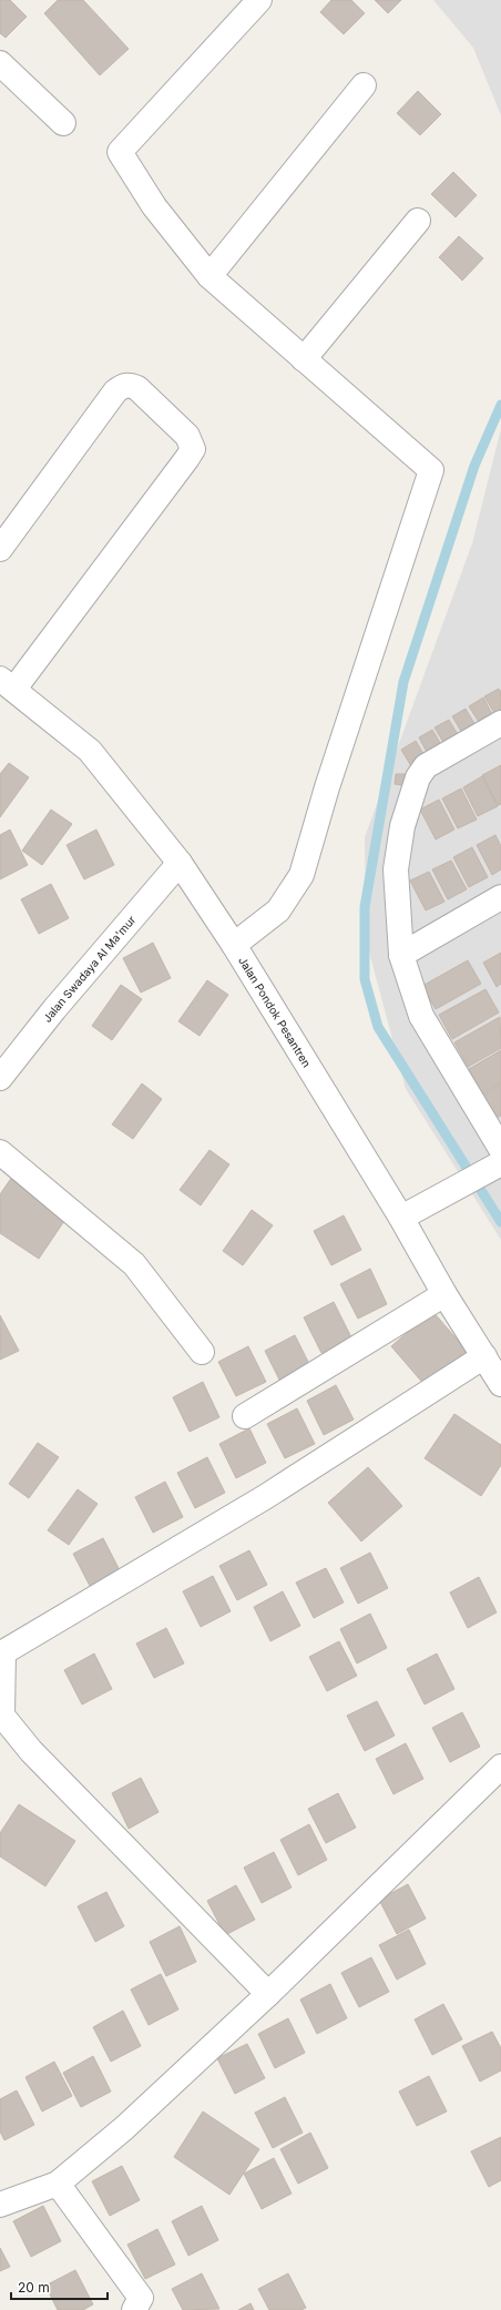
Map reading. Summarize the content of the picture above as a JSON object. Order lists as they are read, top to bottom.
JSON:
{
  "streets": {
    "street": ["Jalan Swadaya Al Ma'mur", "Jalan Pondok Pesantren"]
  },
  "crossings": [
    ["Jalan Swadaya Al Ma'mur", "Jalan Pondok Pesantren"]
  ],
  "scale_bar": "20 m"
}
